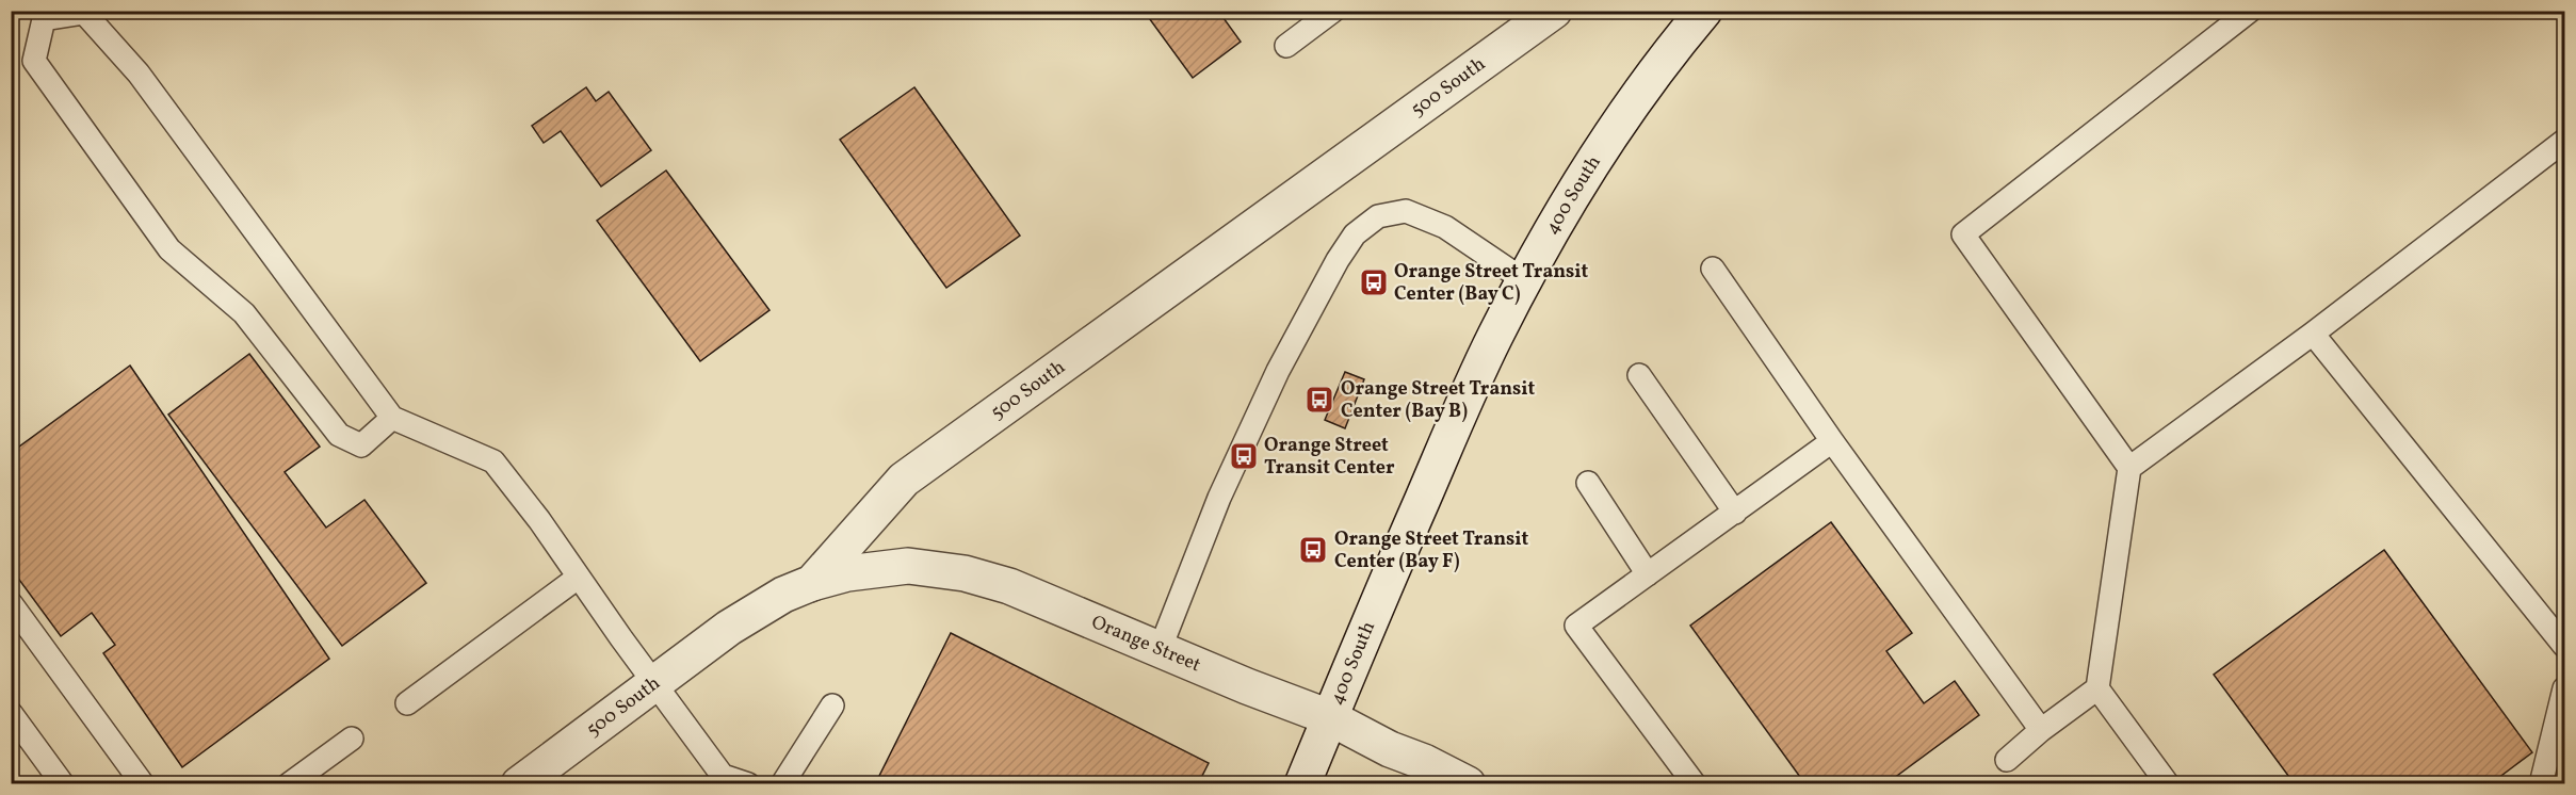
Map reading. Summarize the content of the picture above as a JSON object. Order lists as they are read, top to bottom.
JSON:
{
  "streets": {
    "street": ["500 South", "400 South", "Orange Street"]
  },
  "crossings": [
    ["500 South", "Orange Street"],
    ["400 South", "Orange Street"]
  ],
  "places": {
    "bus stop": [
      "Orange Street Transit Center (Bay C)",
      "Orange Street Transit Center (Bay B)",
      "Orange Street Transit Center",
      "Orange Street Transit Center (Bay F)"
    ]
  }
}
